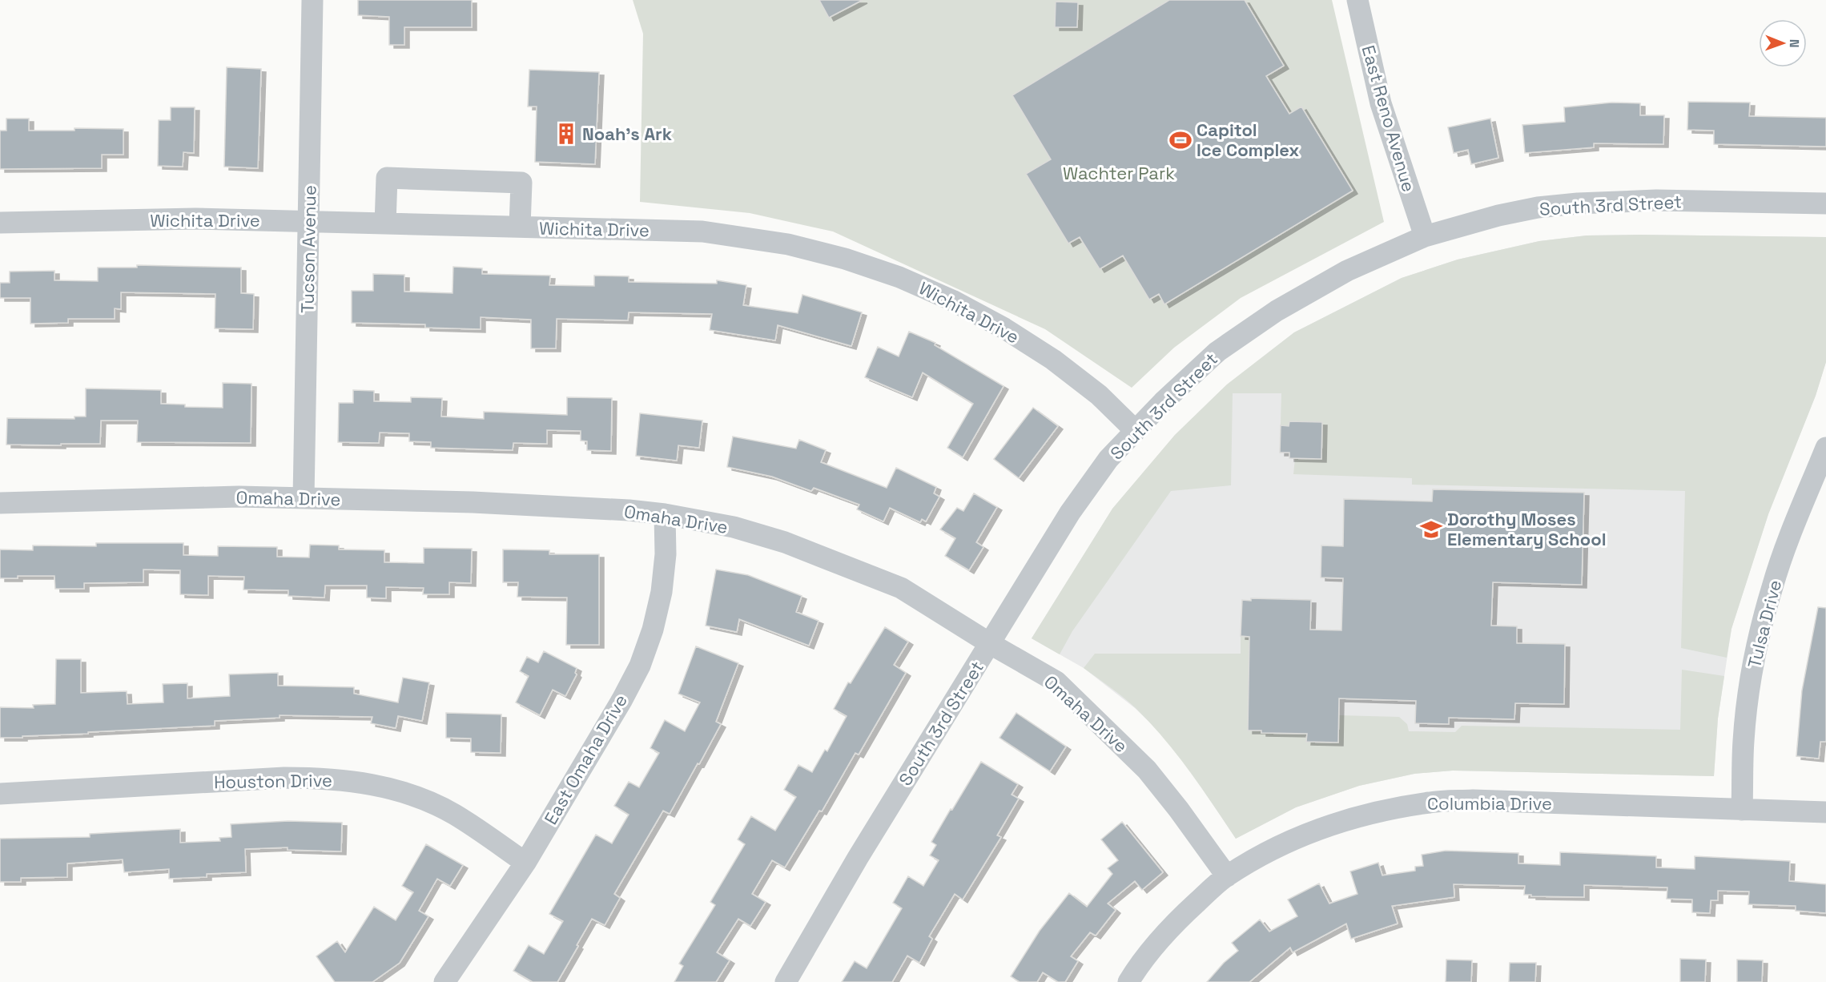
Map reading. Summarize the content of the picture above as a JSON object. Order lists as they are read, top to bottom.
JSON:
{
  "streets": {
    "street": [
      "East Reno Avenue",
      "South 3rd Street",
      "Wichita Drive",
      "Tucson Avenue",
      "Omaha Drive",
      "Tulsa Drive",
      "East Omaha Drive",
      "Houston Drive",
      "Columbia Drive"
    ]
  },
  "crossings": [
    ["East Reno Avenue", "South 3rd Street"],
    ["South 3rd Street", "Wichita Drive"],
    ["South 3rd Street", "Omaha Drive"],
    ["Wichita Drive", "Tucson Avenue"],
    ["Tucson Avenue", "Omaha Drive"],
    ["Omaha Drive", "East Omaha Drive"],
    ["Omaha Drive", "Columbia Drive"],
    ["Tulsa Drive", "Columbia Drive"],
    ["East Omaha Drive", "Houston Drive"]
  ],
  "parks": ["Wachter Park"],
  "places": {
    "building": ["Noah's Ark"],
    "sports": ["Capitol Ice Complex"],
    "school or university": ["Dorothy Moses Elementary School"]
  },
  "north": "right"
}
